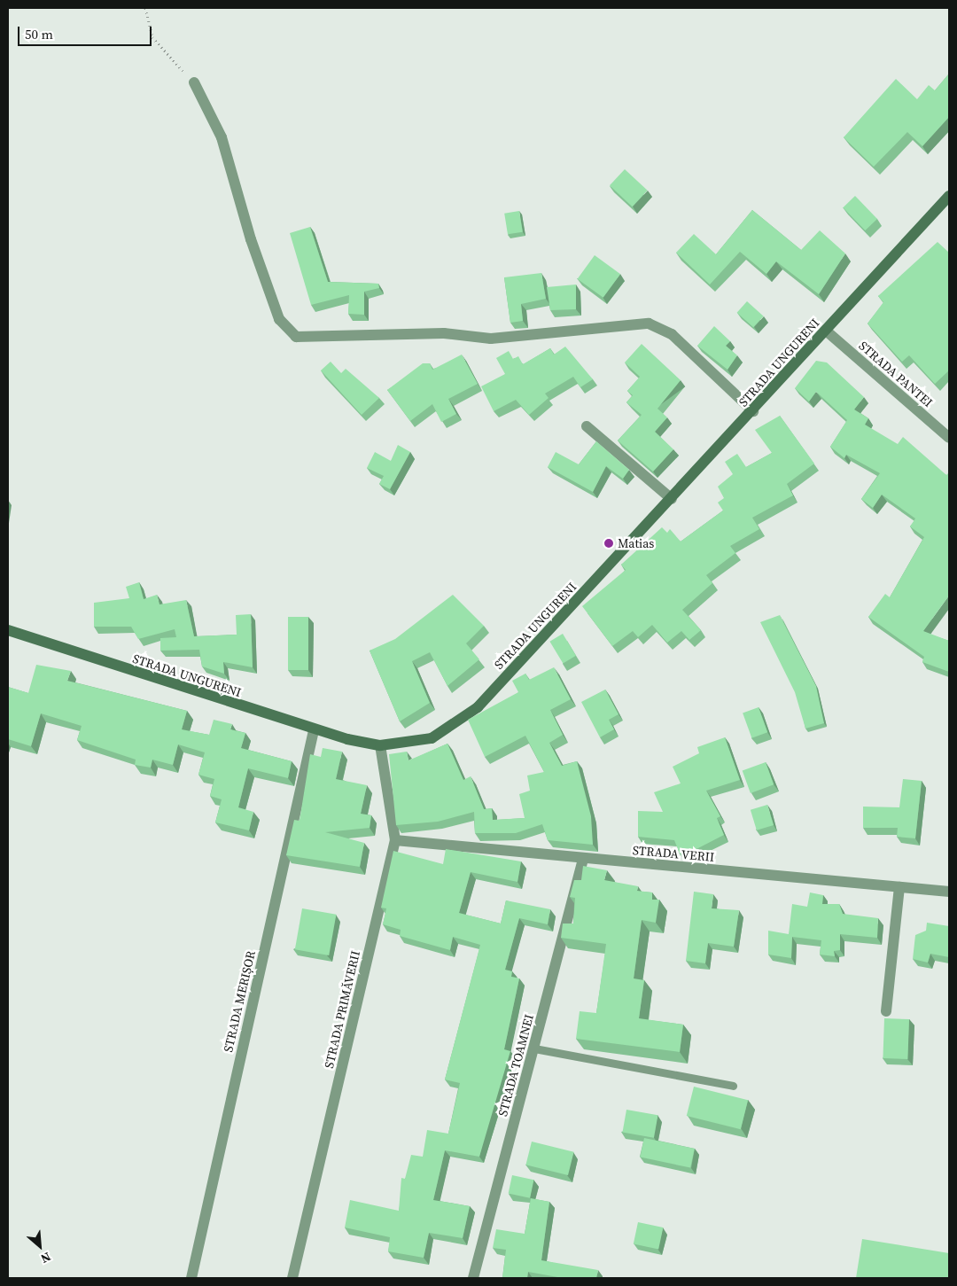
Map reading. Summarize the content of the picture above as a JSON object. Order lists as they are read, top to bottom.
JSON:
{
  "streets": {
    "main road": ["STRADA UNGURENI"],
    "street": [
      "STRADA PANTEI",
      "STRADA VERII",
      "STRADA MERIȘOR",
      "STRADA PRIMĂVERII",
      "STRADA TOAMNEI"
    ]
  },
  "crossings": [
    ["STRADA UNGURENI", "STRADA PANTEI"],
    ["STRADA UNGURENI", "STRADA MERIȘOR"],
    ["STRADA UNGURENI", "STRADA PRIMĂVERII"],
    ["STRADA VERII", "STRADA PRIMĂVERII"],
    ["STRADA VERII", "STRADA TOAMNEI"]
  ],
  "places": ["Matias"],
  "scale_bar": "50 m",
  "north": "bottom right"
}
